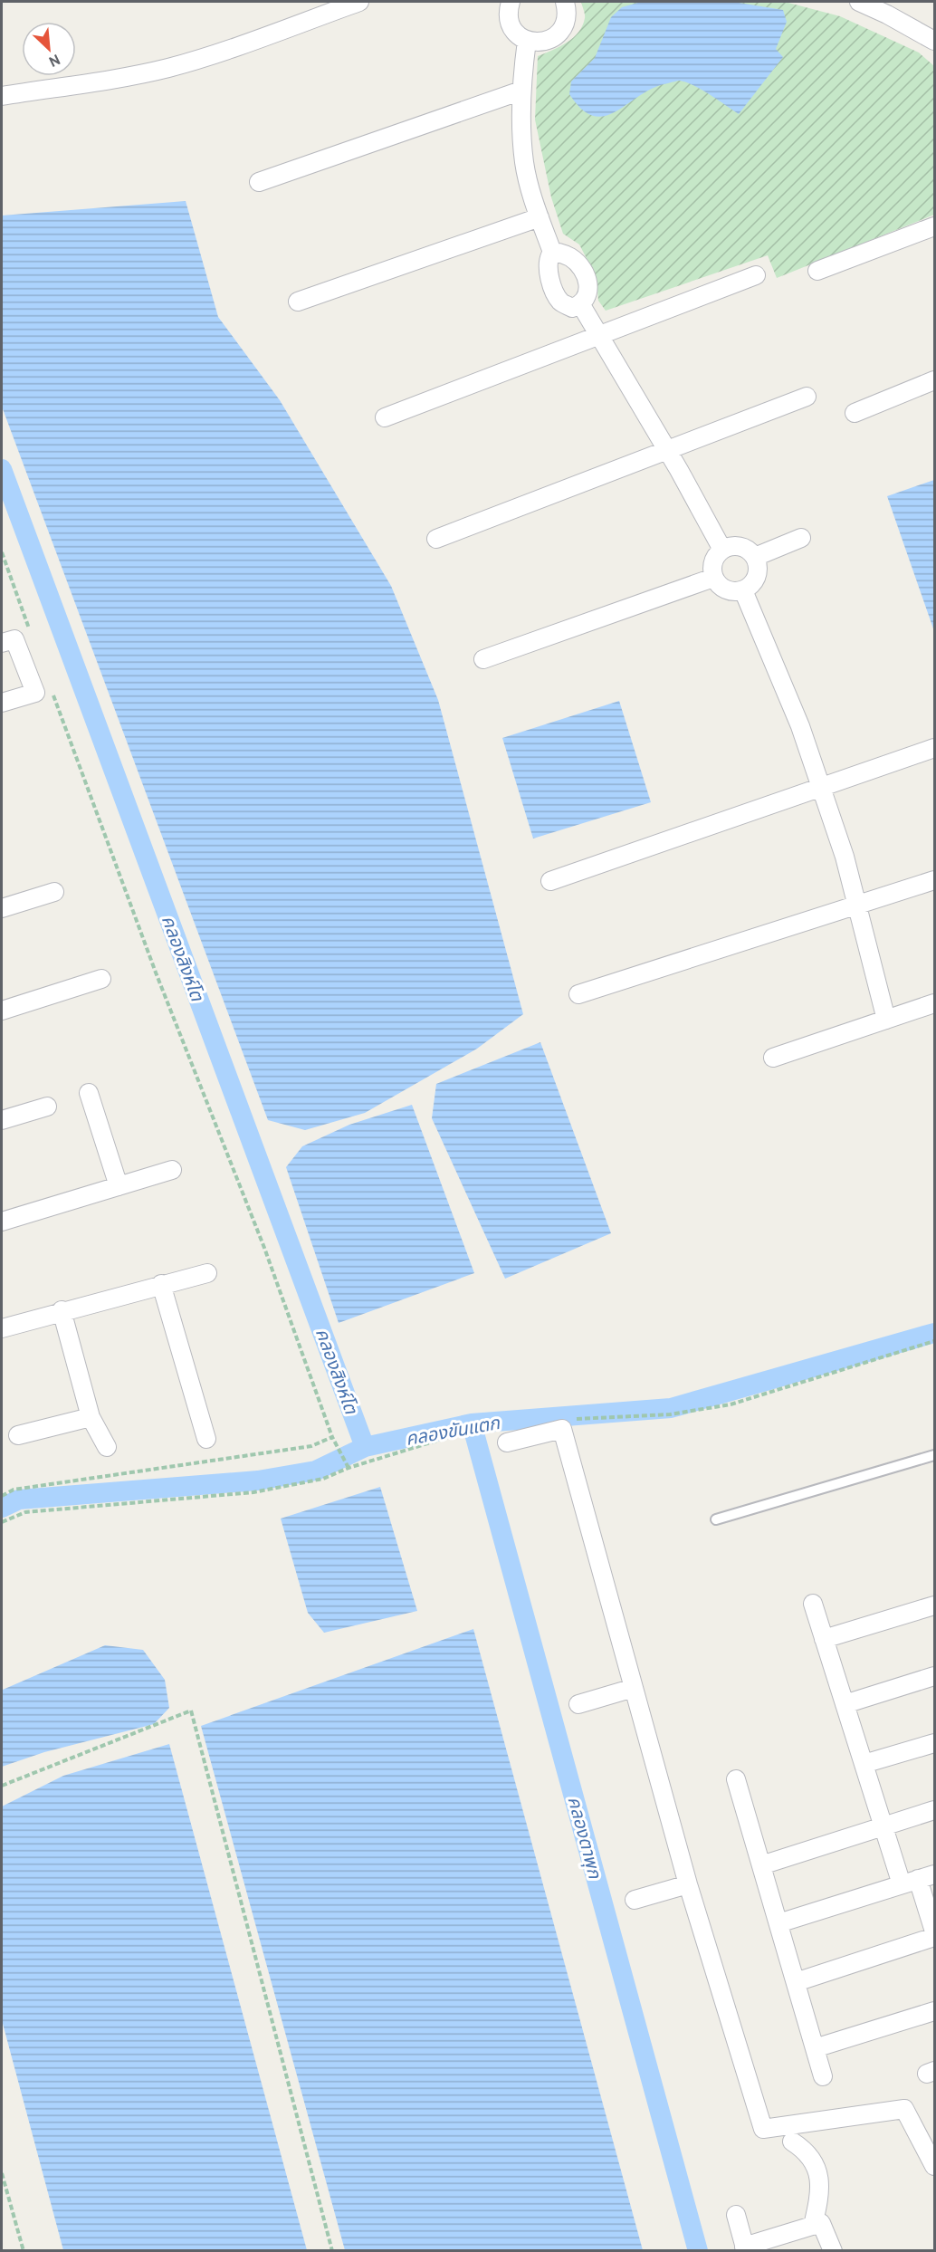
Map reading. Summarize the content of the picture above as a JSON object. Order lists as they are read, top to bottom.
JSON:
{
  "water": ["คลองสิงห์โต", "คลองขันแตก", "คลองตาพุก"],
  "north": "bottom right"
}
